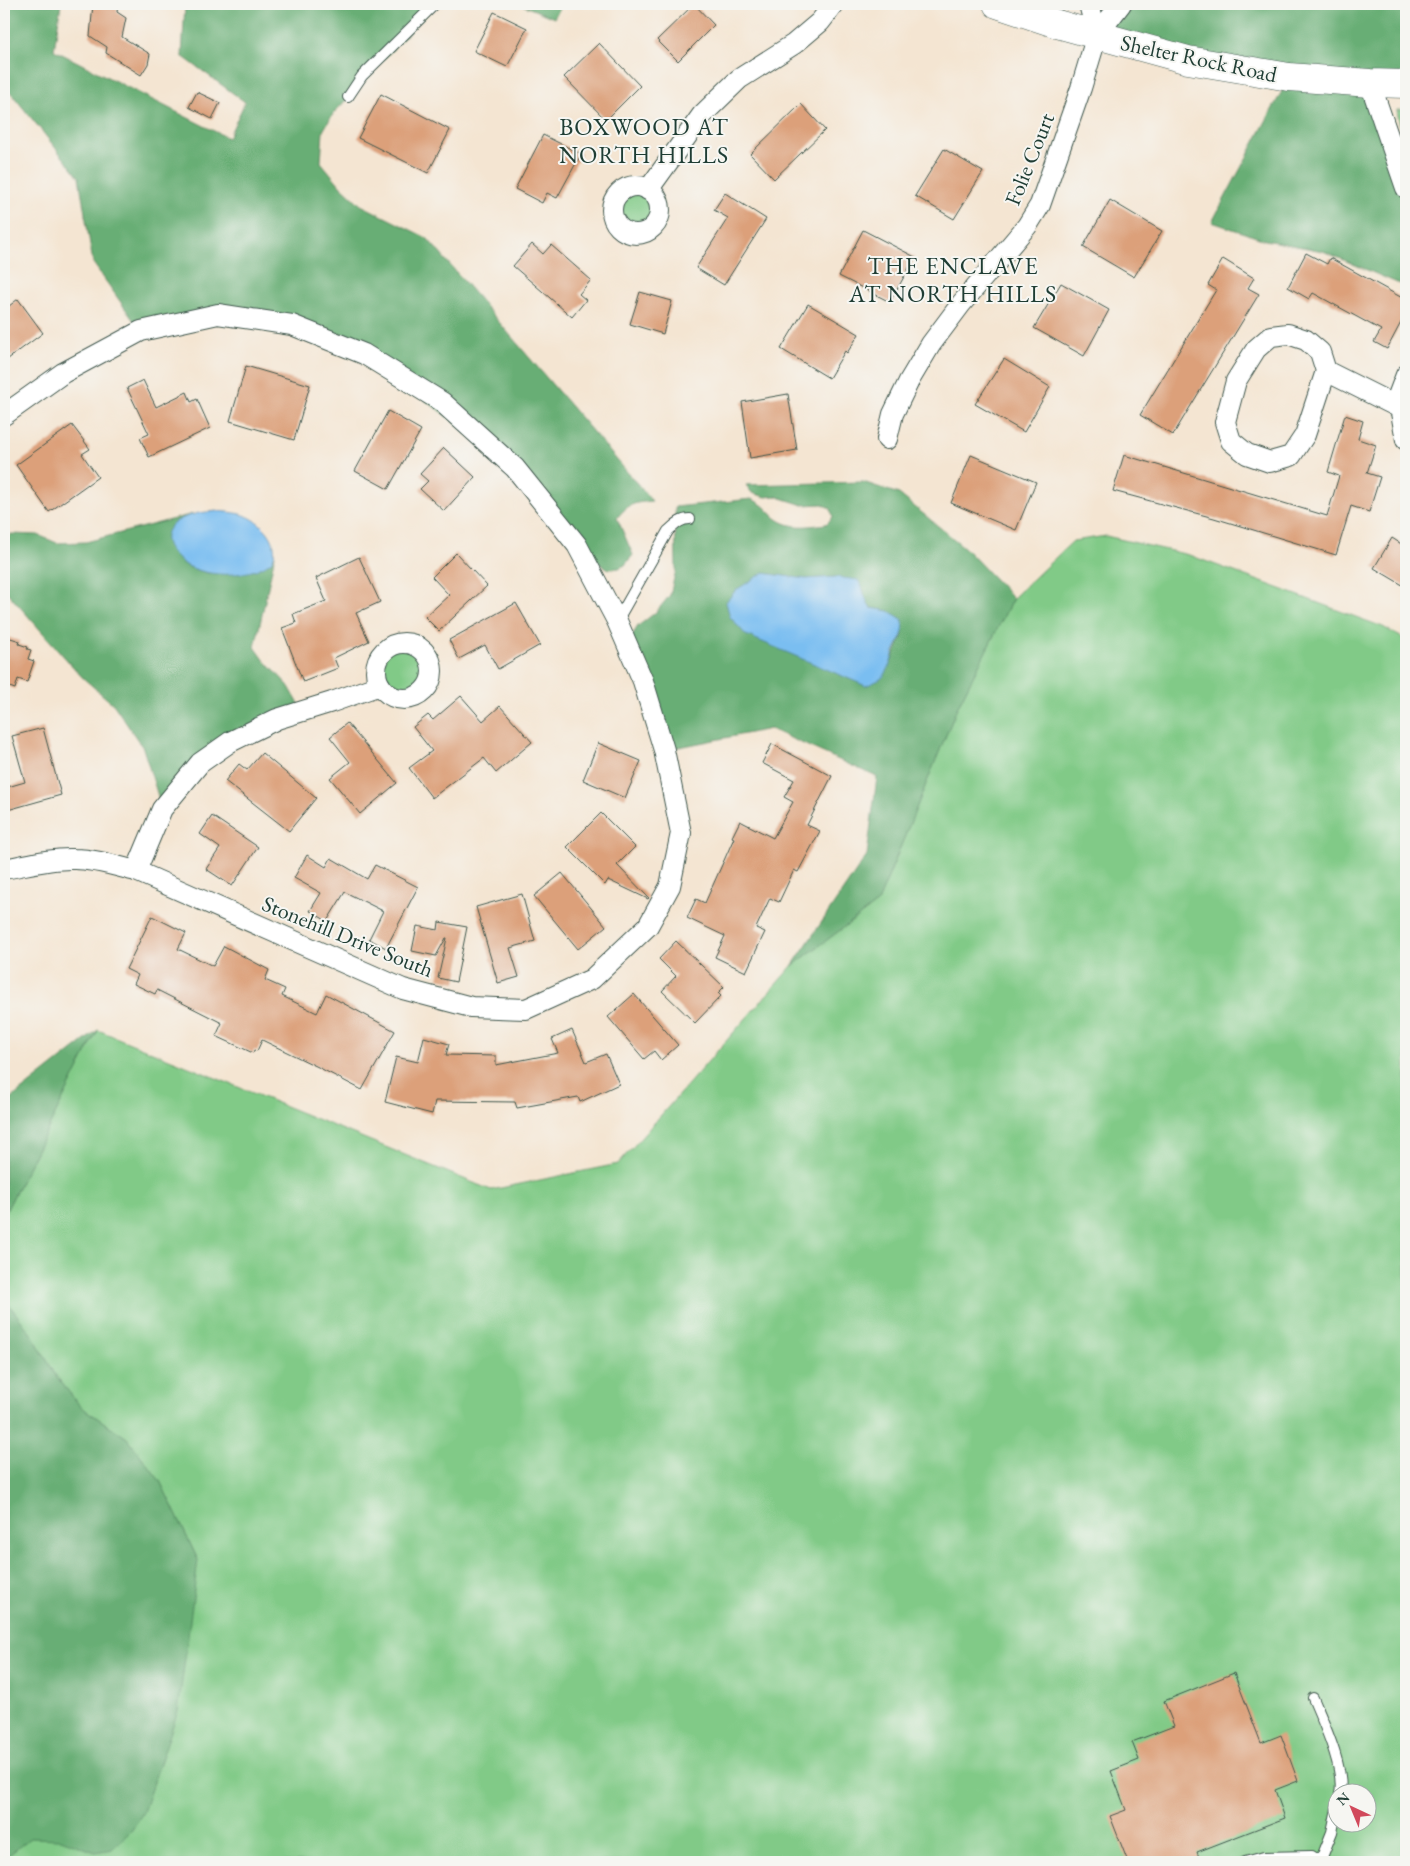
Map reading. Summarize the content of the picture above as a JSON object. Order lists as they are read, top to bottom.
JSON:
{
  "streets": {
    "main road": ["Shelter Rock Road"],
    "street": ["Folie Court", "Stonehill Drive South"]
  },
  "crossings": [
    ["Shelter Rock Road", "Folie Court"]
  ],
  "districts": ["BOXWOOD AT NORTH HILLS", "THE ENCLAVE AT NORTH HILLS"],
  "north": "top left"
}
